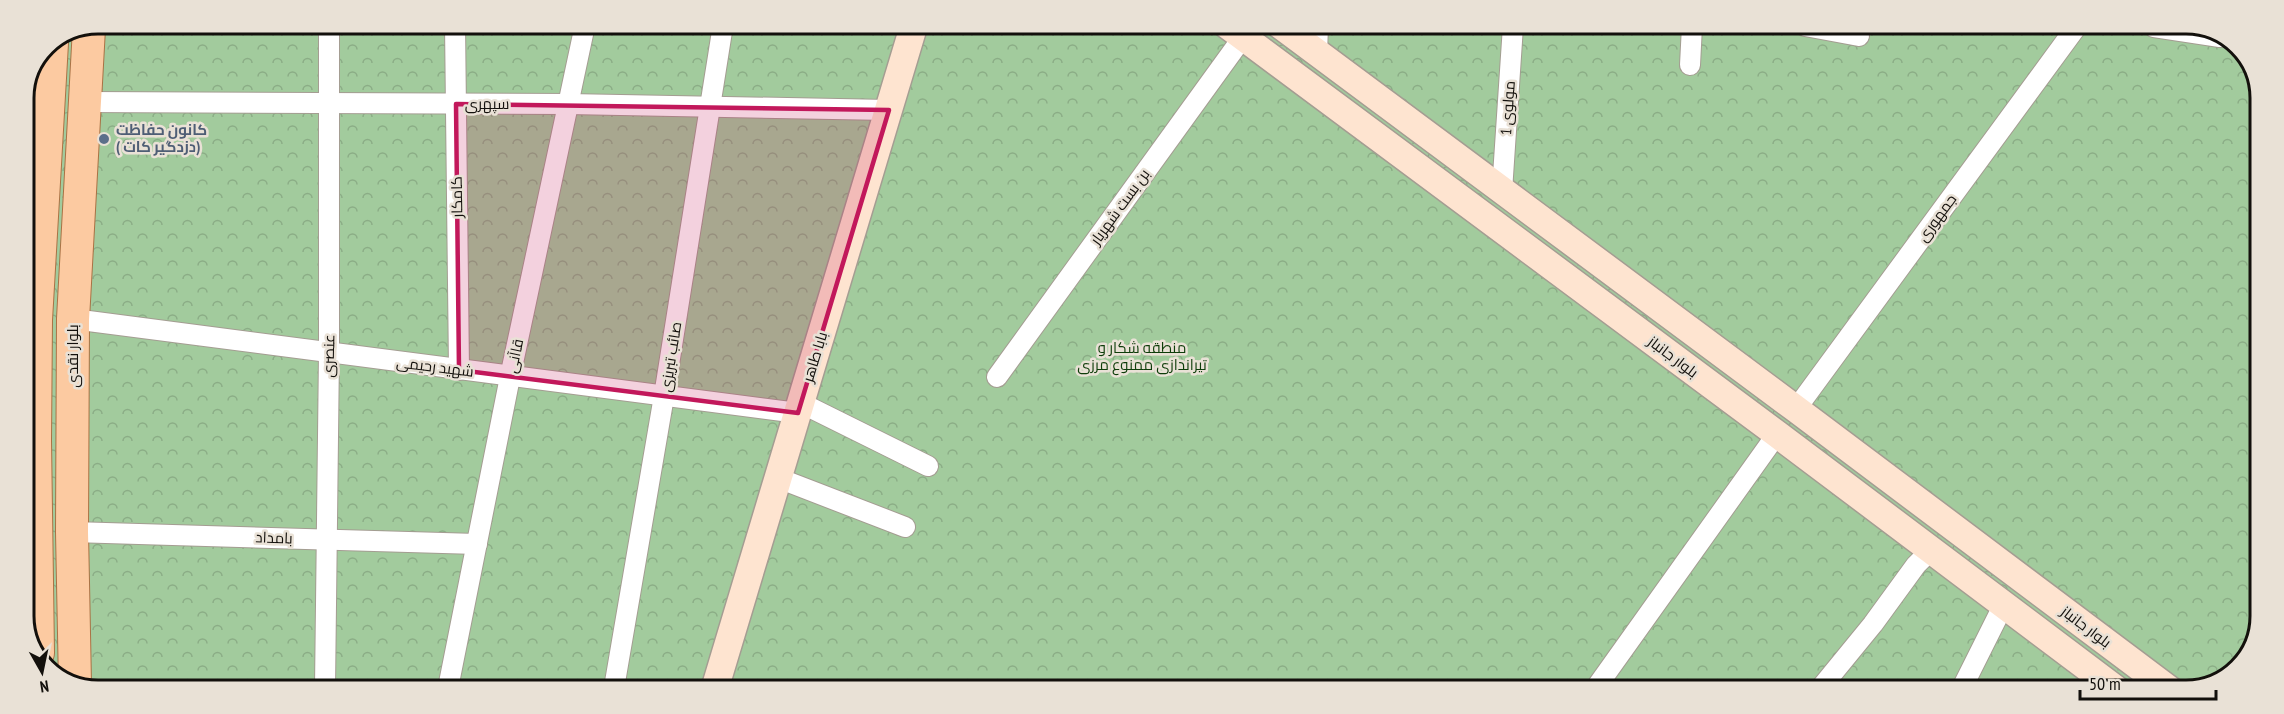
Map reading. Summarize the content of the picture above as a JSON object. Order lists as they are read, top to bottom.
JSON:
{
  "streets": {
    "main road": ["بلوار نقدی", "بابا طاهر", "بلوار جانباز"],
    "street": [
      "سپهری",
      "مولوی 1",
      "کامکار",
      "بن بست شهریار",
      "جمهوری",
      "عنصری",
      "قاآنی",
      "صائب تبریزی",
      "شهید رحیمی",
      "بامداد"
    ]
  },
  "crossings": [
    ["سپهری", "کامکار"],
    ["سپهری", "بلوار نقدی"],
    ["سپهری", "عنصری"],
    ["سپهری", "قاآنی"],
    ["سپهری", "صائب تبریزی"],
    ["سپهری", "بابا طاهر"],
    ["مولوی 1", "بلوار جانباز"],
    ["کامکار", "شهید رحیمی"],
    ["جمهوری", "بلوار جانباز"],
    ["بلوار نقدی", "شهید رحیمی"],
    ["بلوار نقدی", "بامداد"],
    ["عنصری", "شهید رحیمی"],
    ["عنصری", "بامداد"],
    ["قاآنی", "شهید رحیمی"],
    ["قاآنی", "بامداد"],
    ["صائب تبریزی", "شهید رحیمی"],
    ["بابا طاهر", "شهید رحیمی"]
  ],
  "parks": ["منطقه شکار و تیراندازی ممنوع مرزی"],
  "places": ["کانون حفاظت ( دزدگیر کات)"],
  "scale_bar": "50 m",
  "north": "bottom"
}
